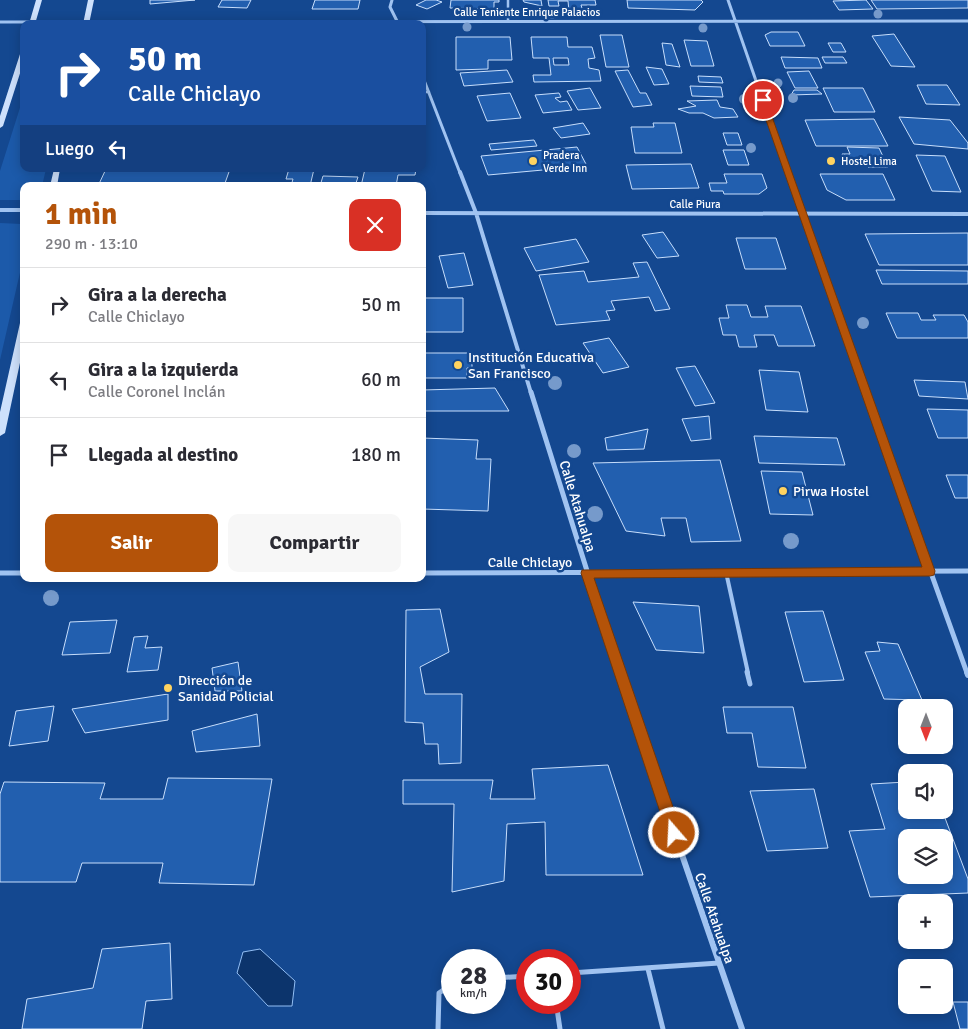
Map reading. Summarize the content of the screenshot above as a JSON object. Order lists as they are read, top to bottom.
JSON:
{
  "streets": {
    "street": [
      "Calle Teniente Enrique Palacios",
      "Calle Piura",
      "Calle Atahualpa",
      "Calle Chiclayo"
    ]
  },
  "crossings": [
    ["Calle Piura", "Calle Atahualpa"],
    ["Calle Atahualpa", "Calle Chiclayo"]
  ],
  "places": [
    "Pradera Verde Inn",
    "Hostel Lima",
    "Institución Educativa San Francisco",
    "Pirwa Hostel",
    "Dirección de Sanidad Policial"
  ],
  "north": "bottom",
  "page": {
    "turn": ["50 m", "Calle Chiclayo"],
    "then": "Luego",
    "heading": ["1 min", "290 m · 13:10"],
    "list": [
      {
        "name": "Gira a la derecha",
        "note": "Calle Chiclayo",
        "value": "50 m"
      },
      {
        "name": "Gira a la izquierda",
        "note": "Calle Coronel Inclán",
        "value": "60 m"
      },
      {
        "name": "Llegada al destino",
        "value": "180 m"
      }
    ],
    "buttons": ["Salir", "Compartir"],
    "map_buttons": ["+", "−"],
    "speed": "28 km/h",
    "limit": "30"
  }
}
